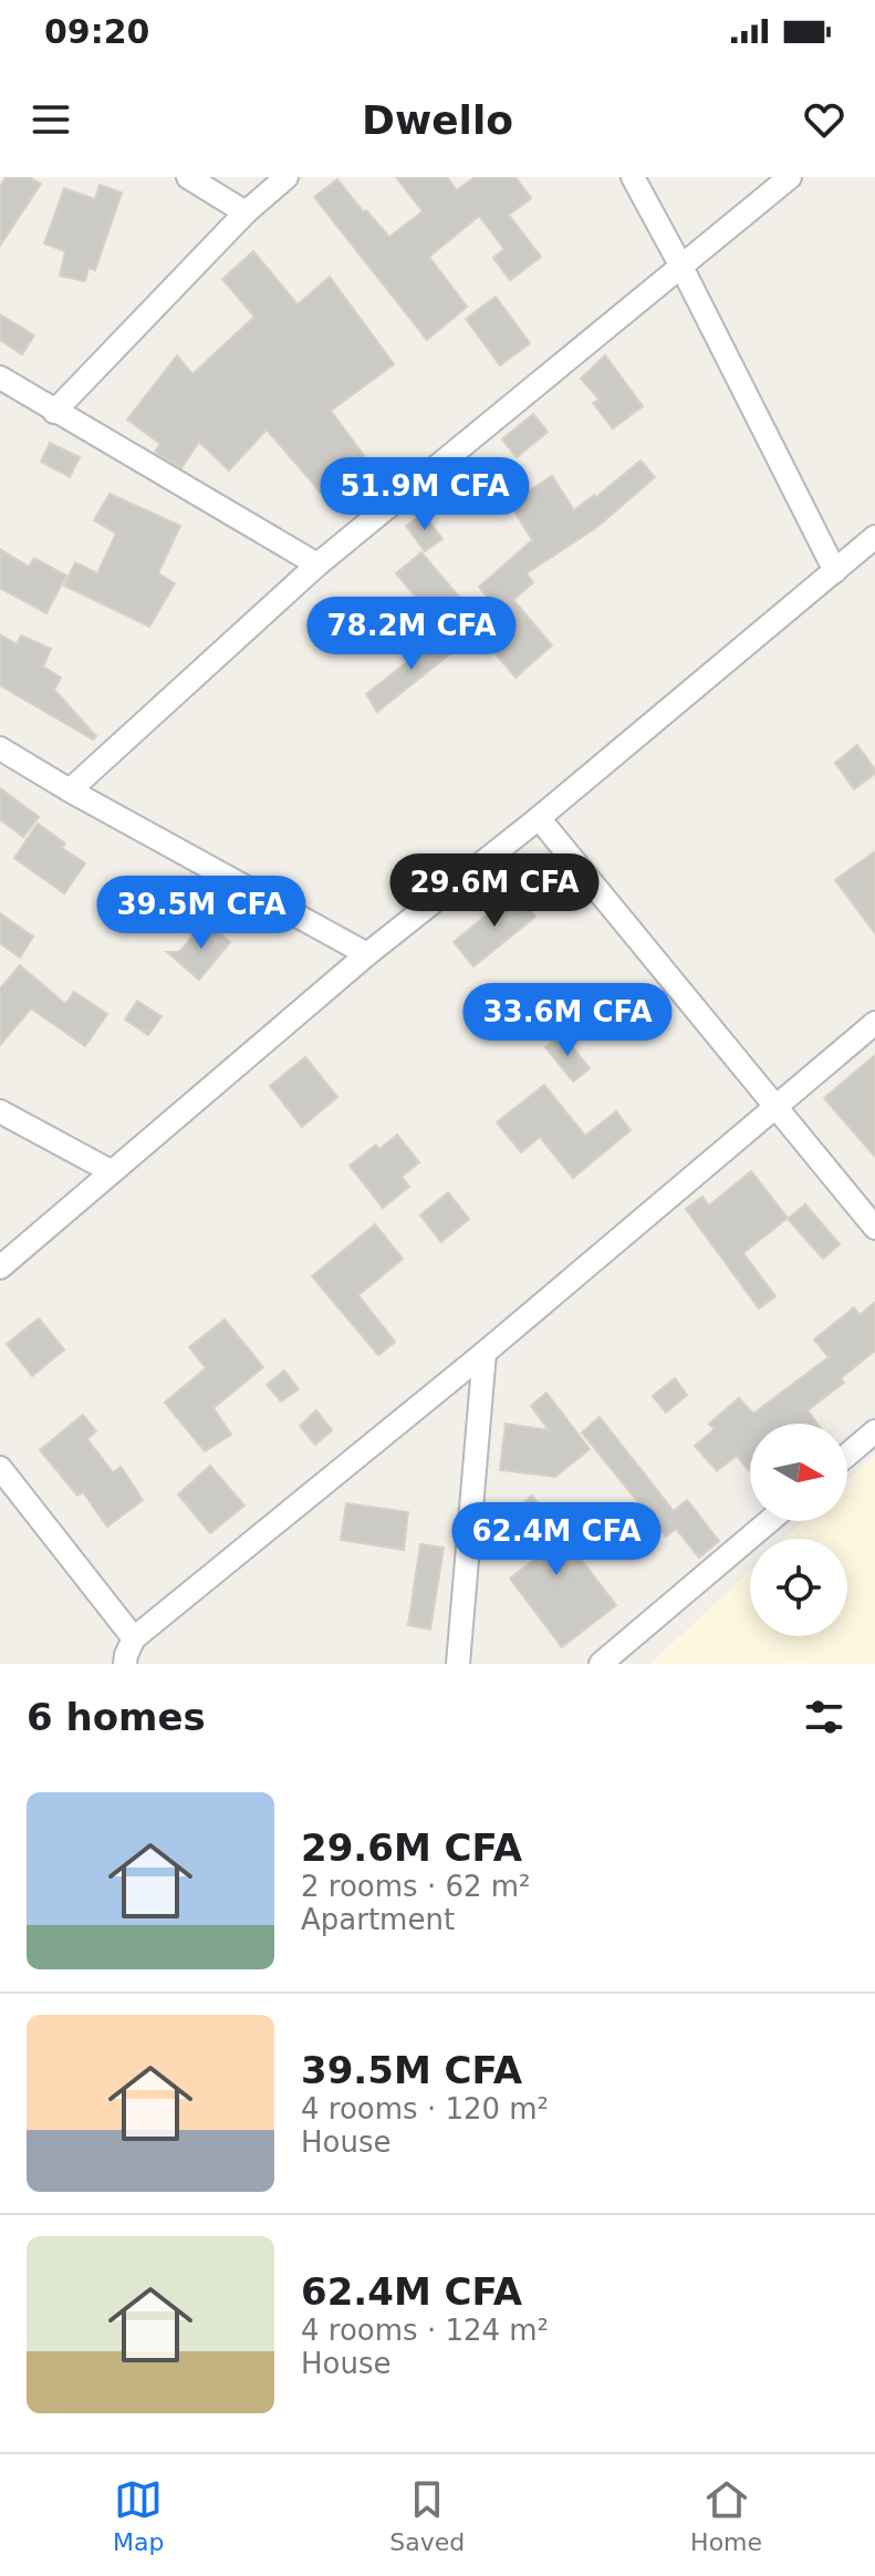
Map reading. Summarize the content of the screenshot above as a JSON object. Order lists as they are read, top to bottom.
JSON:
{
  "north": "right",
  "page": {
    "status": "09:20",
    "header": "Dwello",
    "price": [
      "51.9M CFA",
      "78.2M CFA",
      "29.6M CFA",
      "39.5M CFA",
      "33.6M CFA",
      "62.4M CFA"
    ],
    "heading": "6 homes",
    "list": [
      {
        "name": "29.6M CFA",
        "note": "2 rooms · 62 m² · Apartment"
      },
      {
        "name": "39.5M CFA",
        "note": "4 rooms · 120 m² · House"
      },
      {
        "name": "62.4M CFA",
        "note": "4 rooms · 124 m² · House"
      }
    ],
    "tabs": ["Map", "Saved", "Home"]
  }
}
